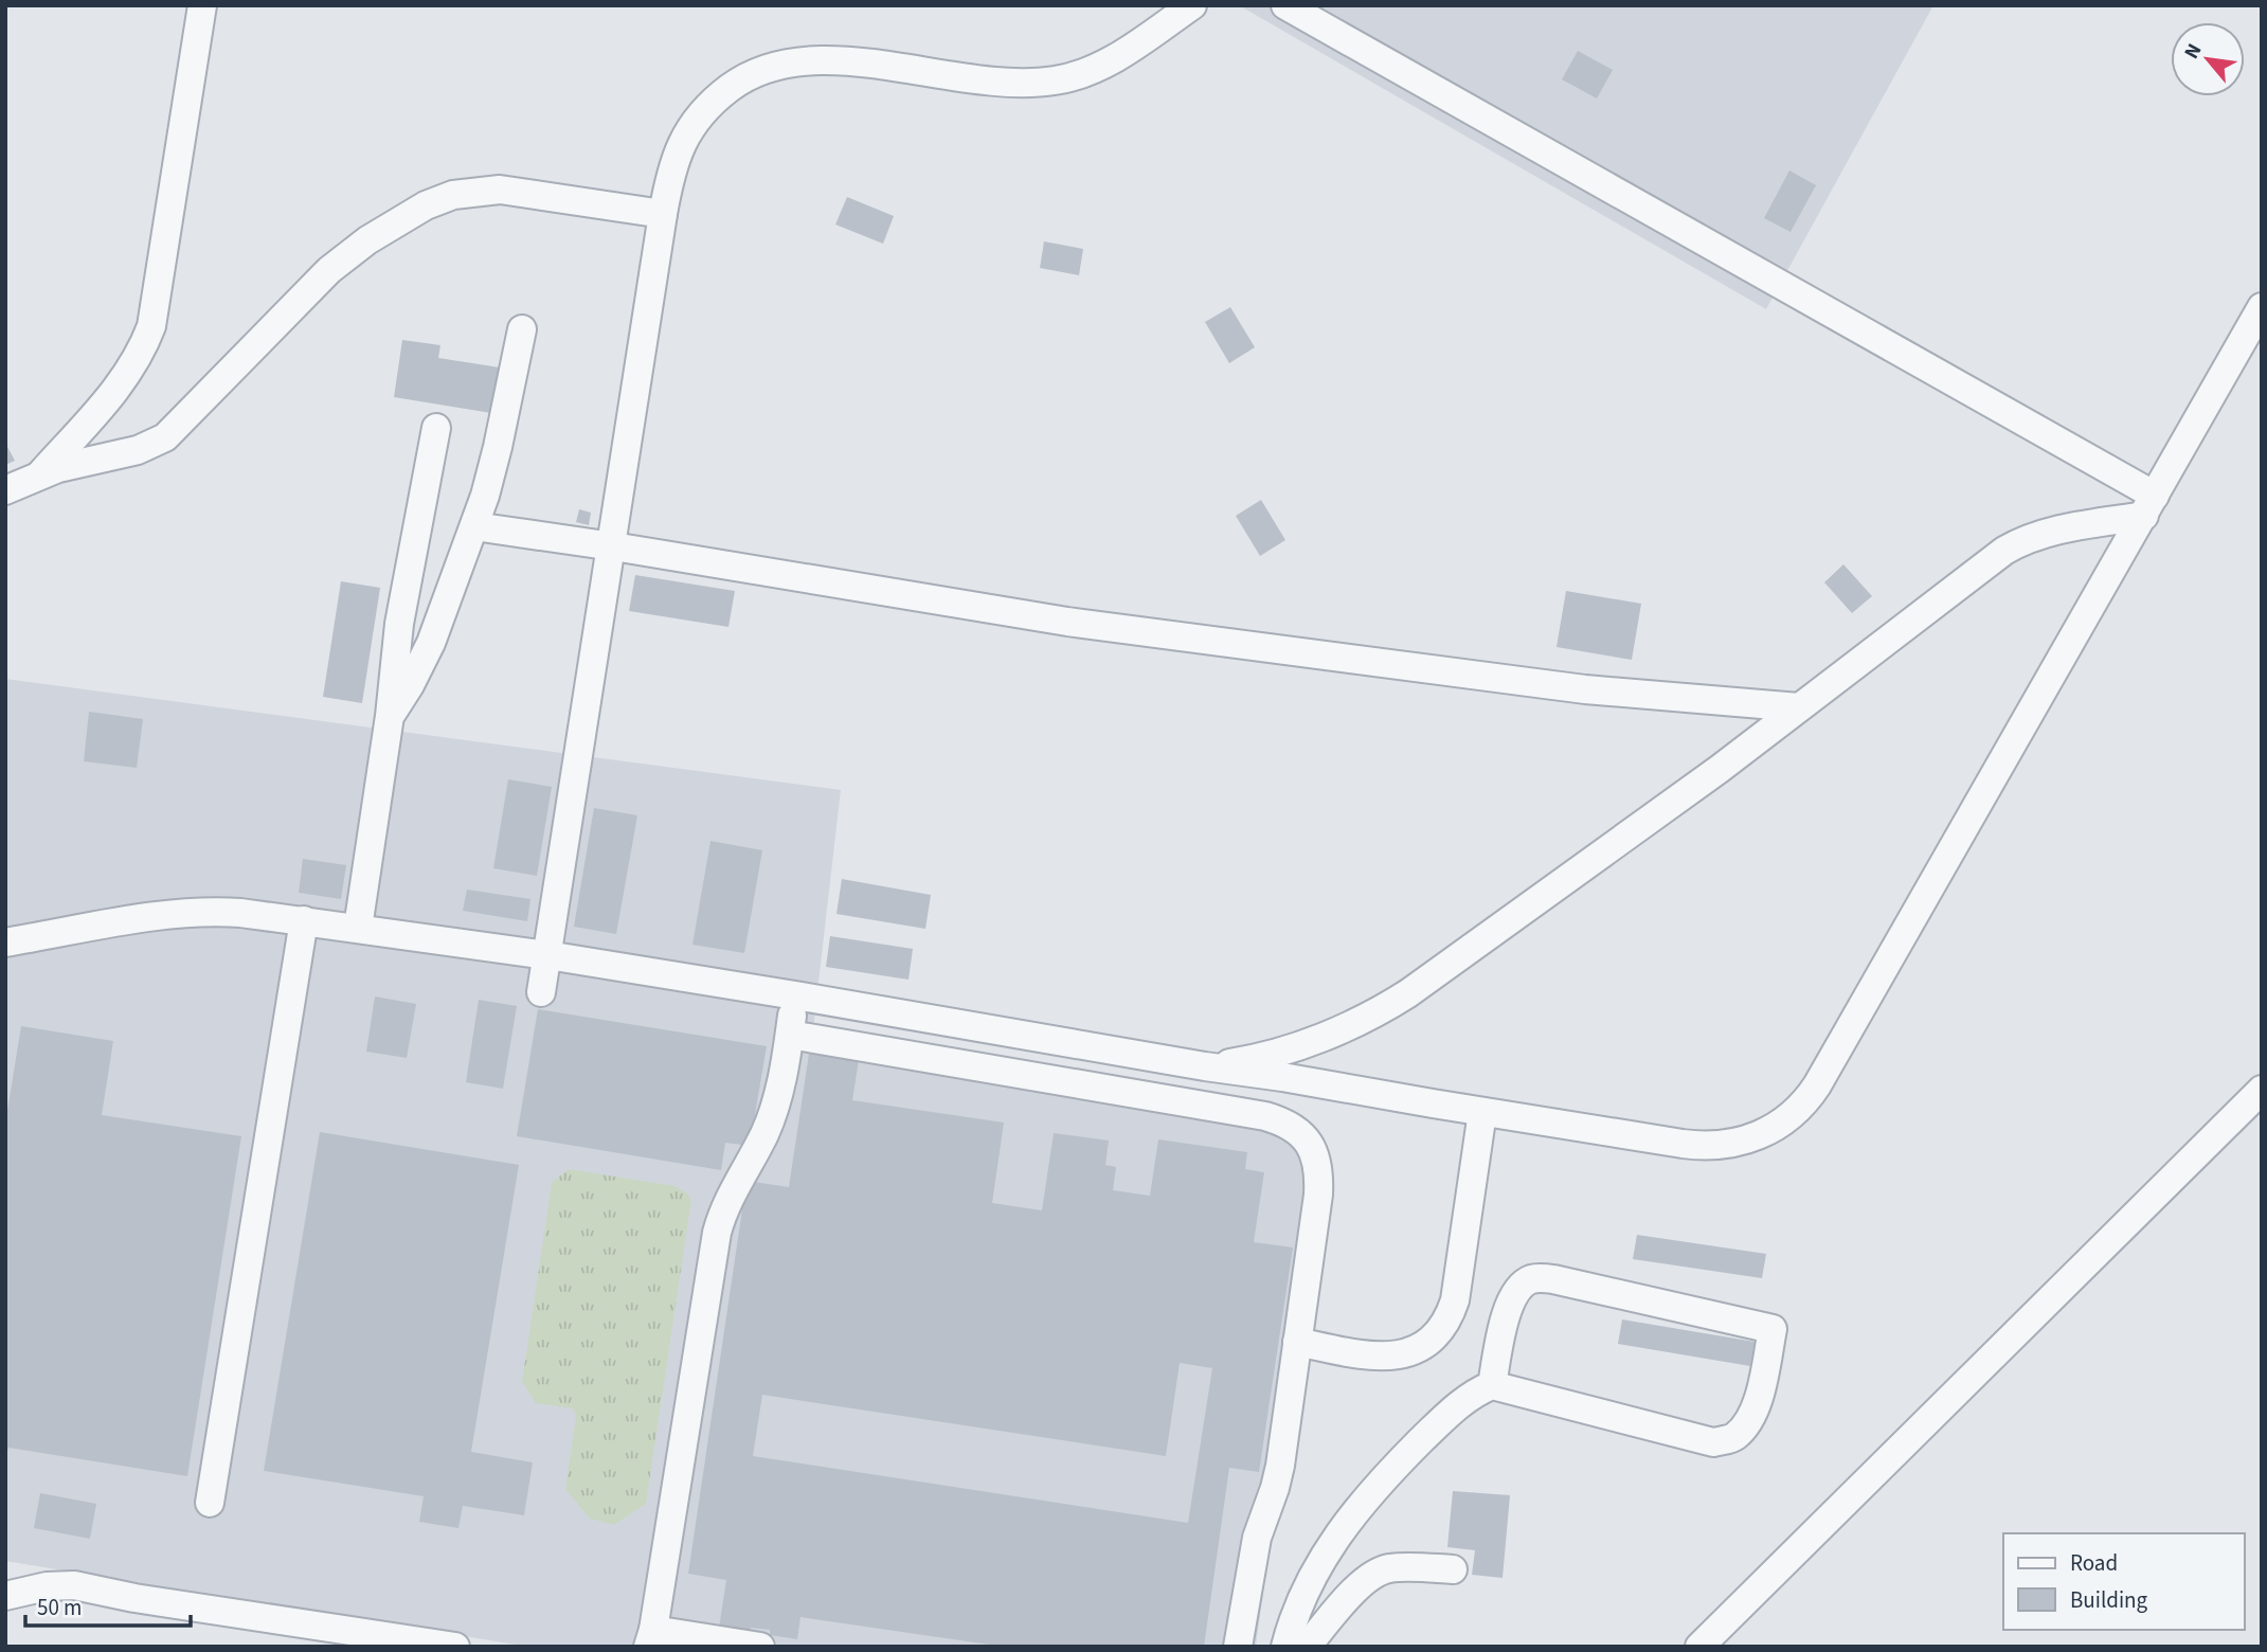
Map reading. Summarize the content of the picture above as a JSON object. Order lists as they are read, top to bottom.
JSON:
{
  "legend": ["Road", "Building"],
  "scale_bar": "50 m",
  "north": "top left"
}
